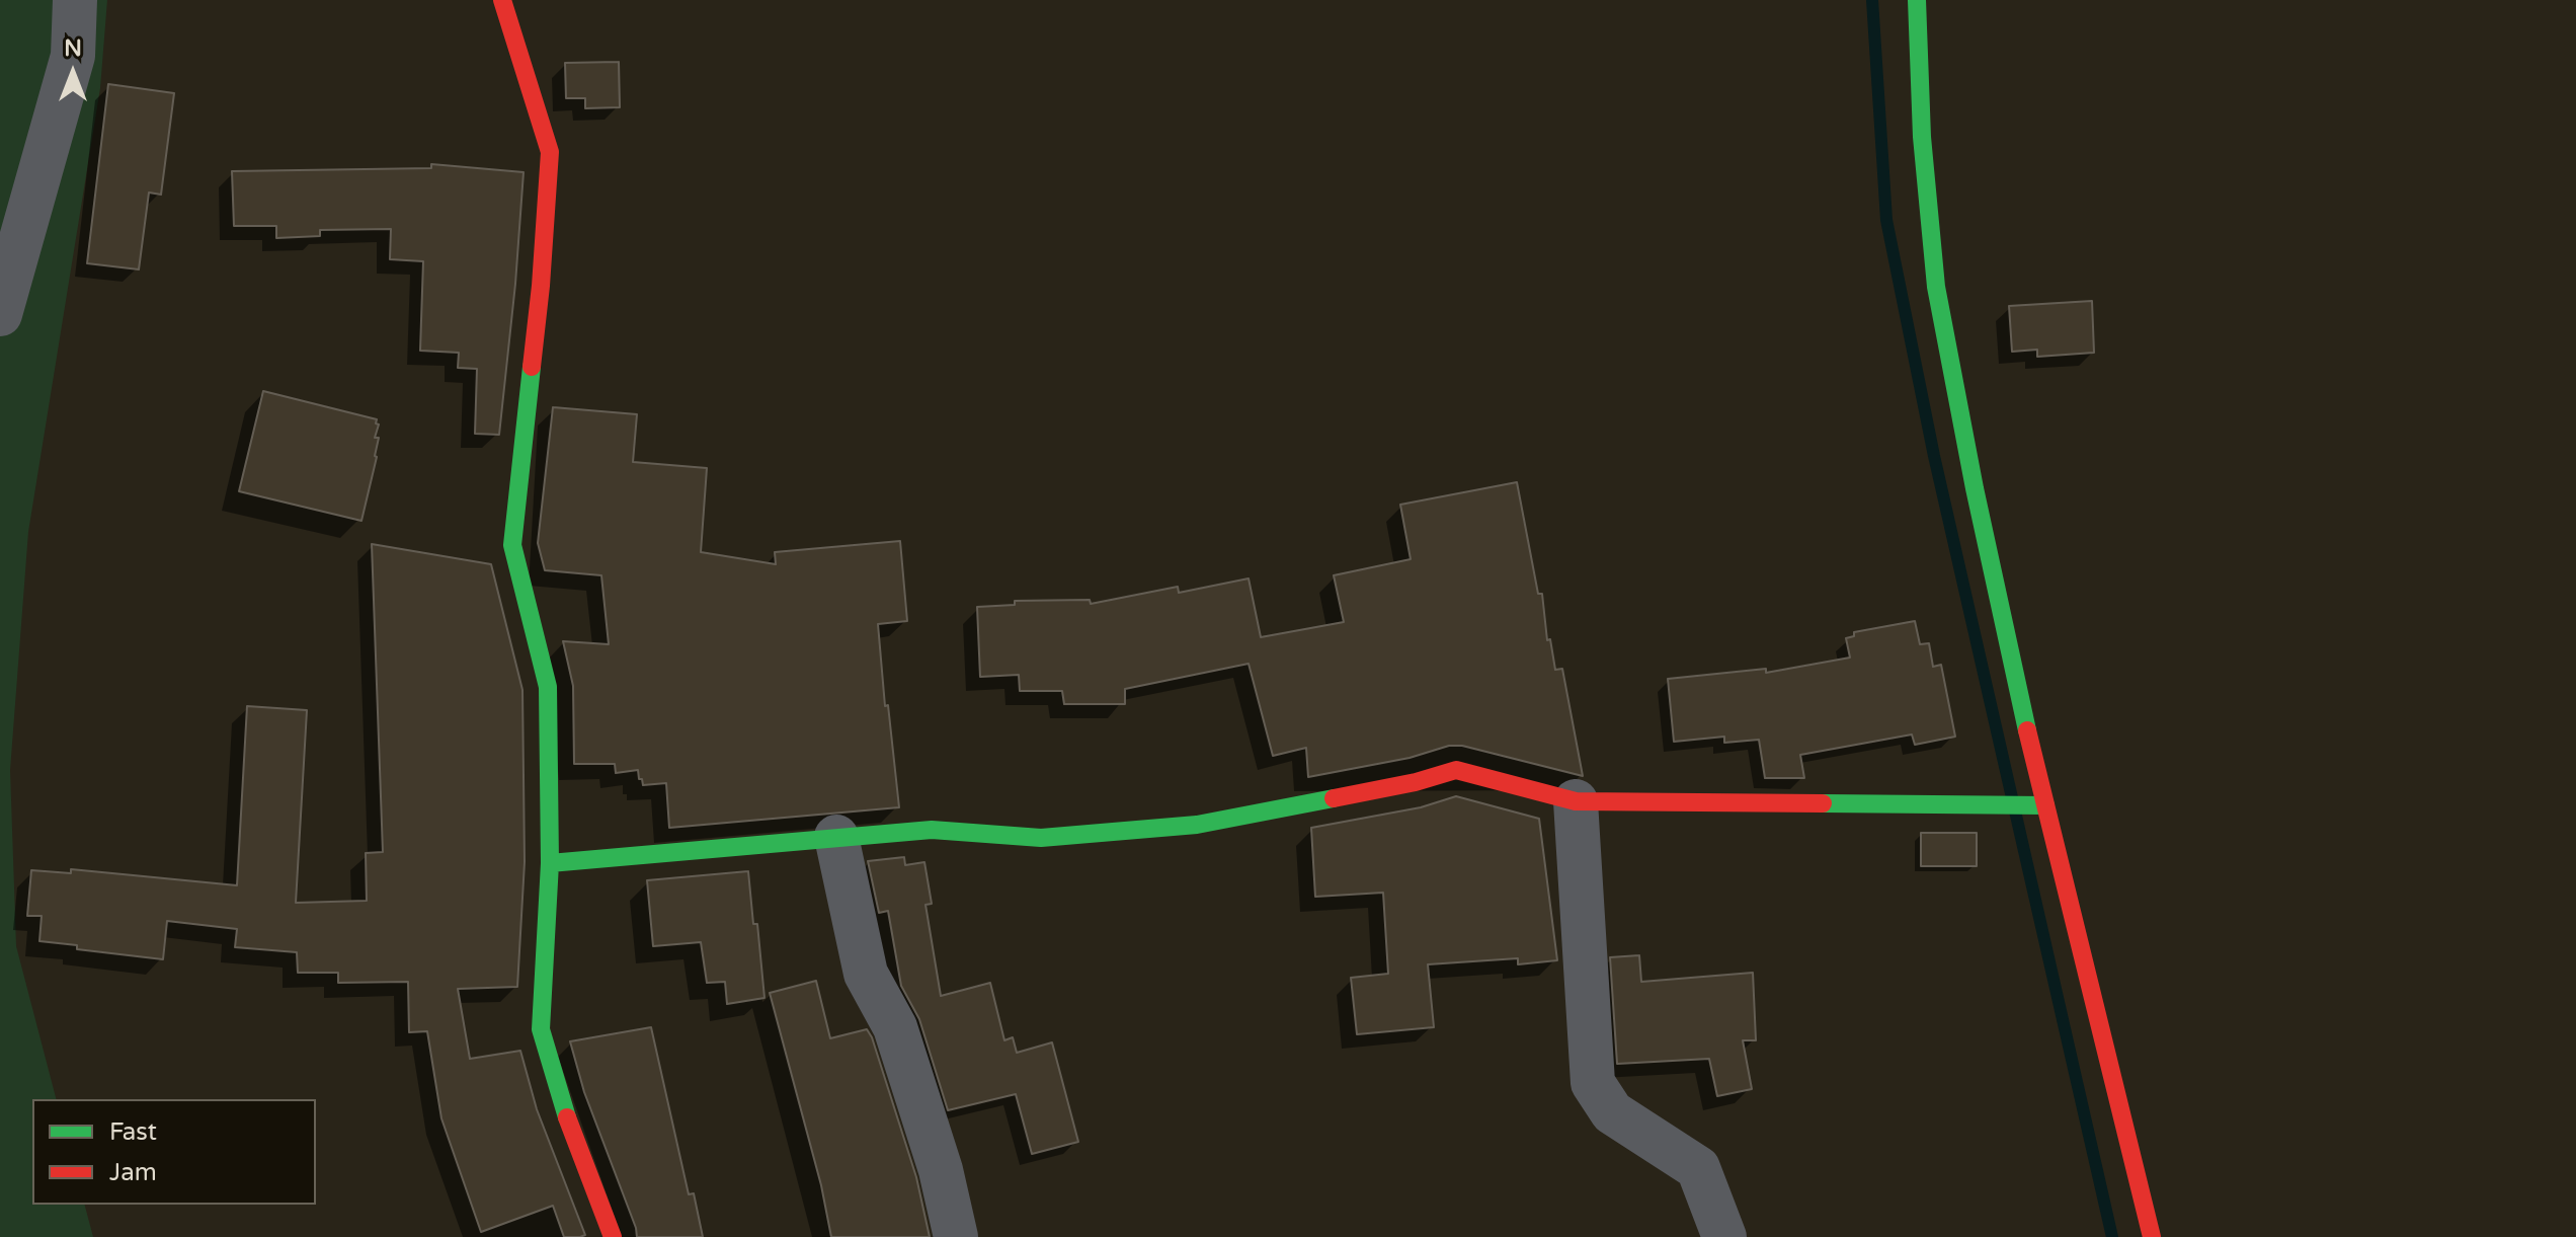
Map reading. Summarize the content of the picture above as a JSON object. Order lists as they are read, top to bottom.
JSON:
{
  "legend": ["Fast", "Jam"],
  "north": "top"
}
